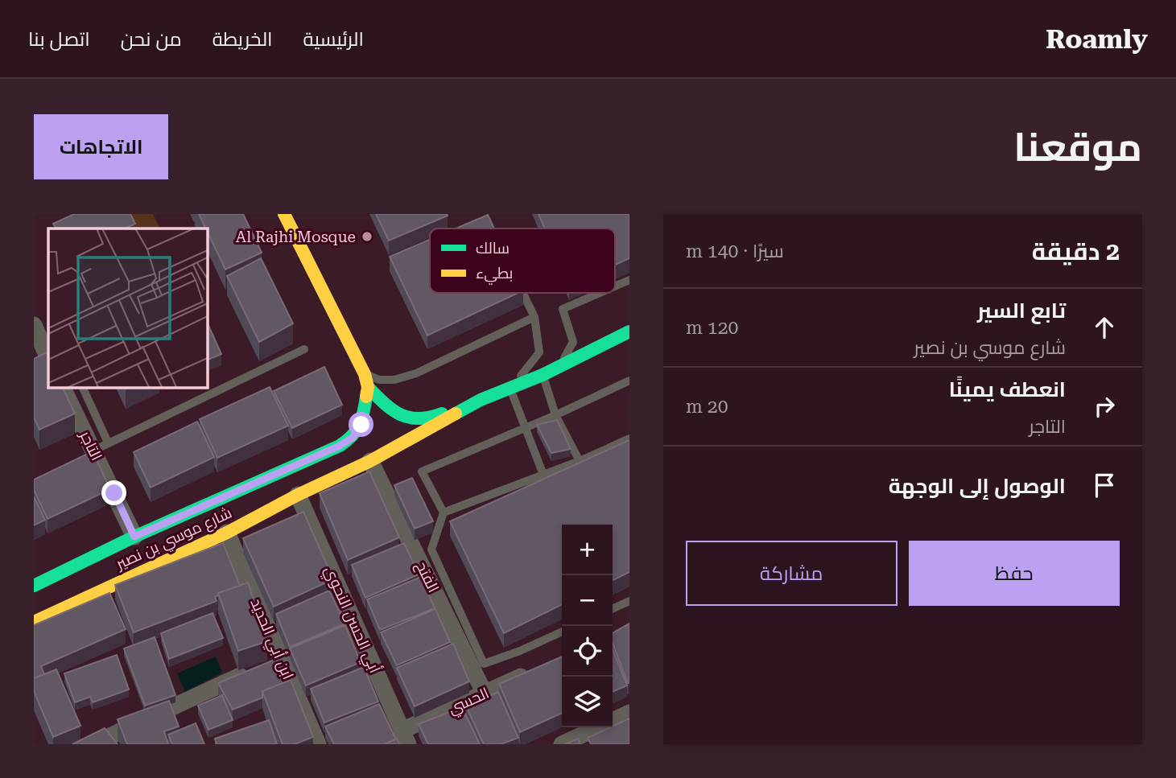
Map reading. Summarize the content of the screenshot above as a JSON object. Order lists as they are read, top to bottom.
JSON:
{
  "streets": {
    "street": [
      "التاجر",
      "شارع موسي بن نصير",
      "الفتح",
      "أبي الحسن النحوي",
      "ابن أبي الحديد",
      "الحسي"
    ]
  },
  "crossings": [
    ["التاجر", "شارع موسي بن نصير"],
    ["شارع موسي بن نصير", "الفتح"],
    ["شارع موسي بن نصير", "أبي الحسن النحوي"],
    ["شارع موسي بن نصير", "ابن أبي الحديد"],
    ["الفتح", "الحسي"],
    ["أبي الحسن النحوي", "الحسي"]
  ],
  "places": ["Al Rajhi Mosque"],
  "legend": ["سالك", "بطيء"],
  "page": {
    "header": "Roamly",
    "nav": [
      "الرئيسية",
      "الخريطة",
      "من نحن",
      "اتصل بنا"
    ],
    "title": "موقعنا",
    "buttons": [
      "الاتجاهات",
      ["حفظ", "مشاركة"]
    ],
    "heading": ["2 دقيقة", "سيرًا · 140 m"],
    "list": [
      ["تابع السير", "شارع موسي بن نصير", "120 m"],
      ["انعطف يمينًا", "التاجر", "20 m"],
      "الوصول إلى الوجهة"
    ],
    "map_buttons": ["+", "−"]
  }
}
